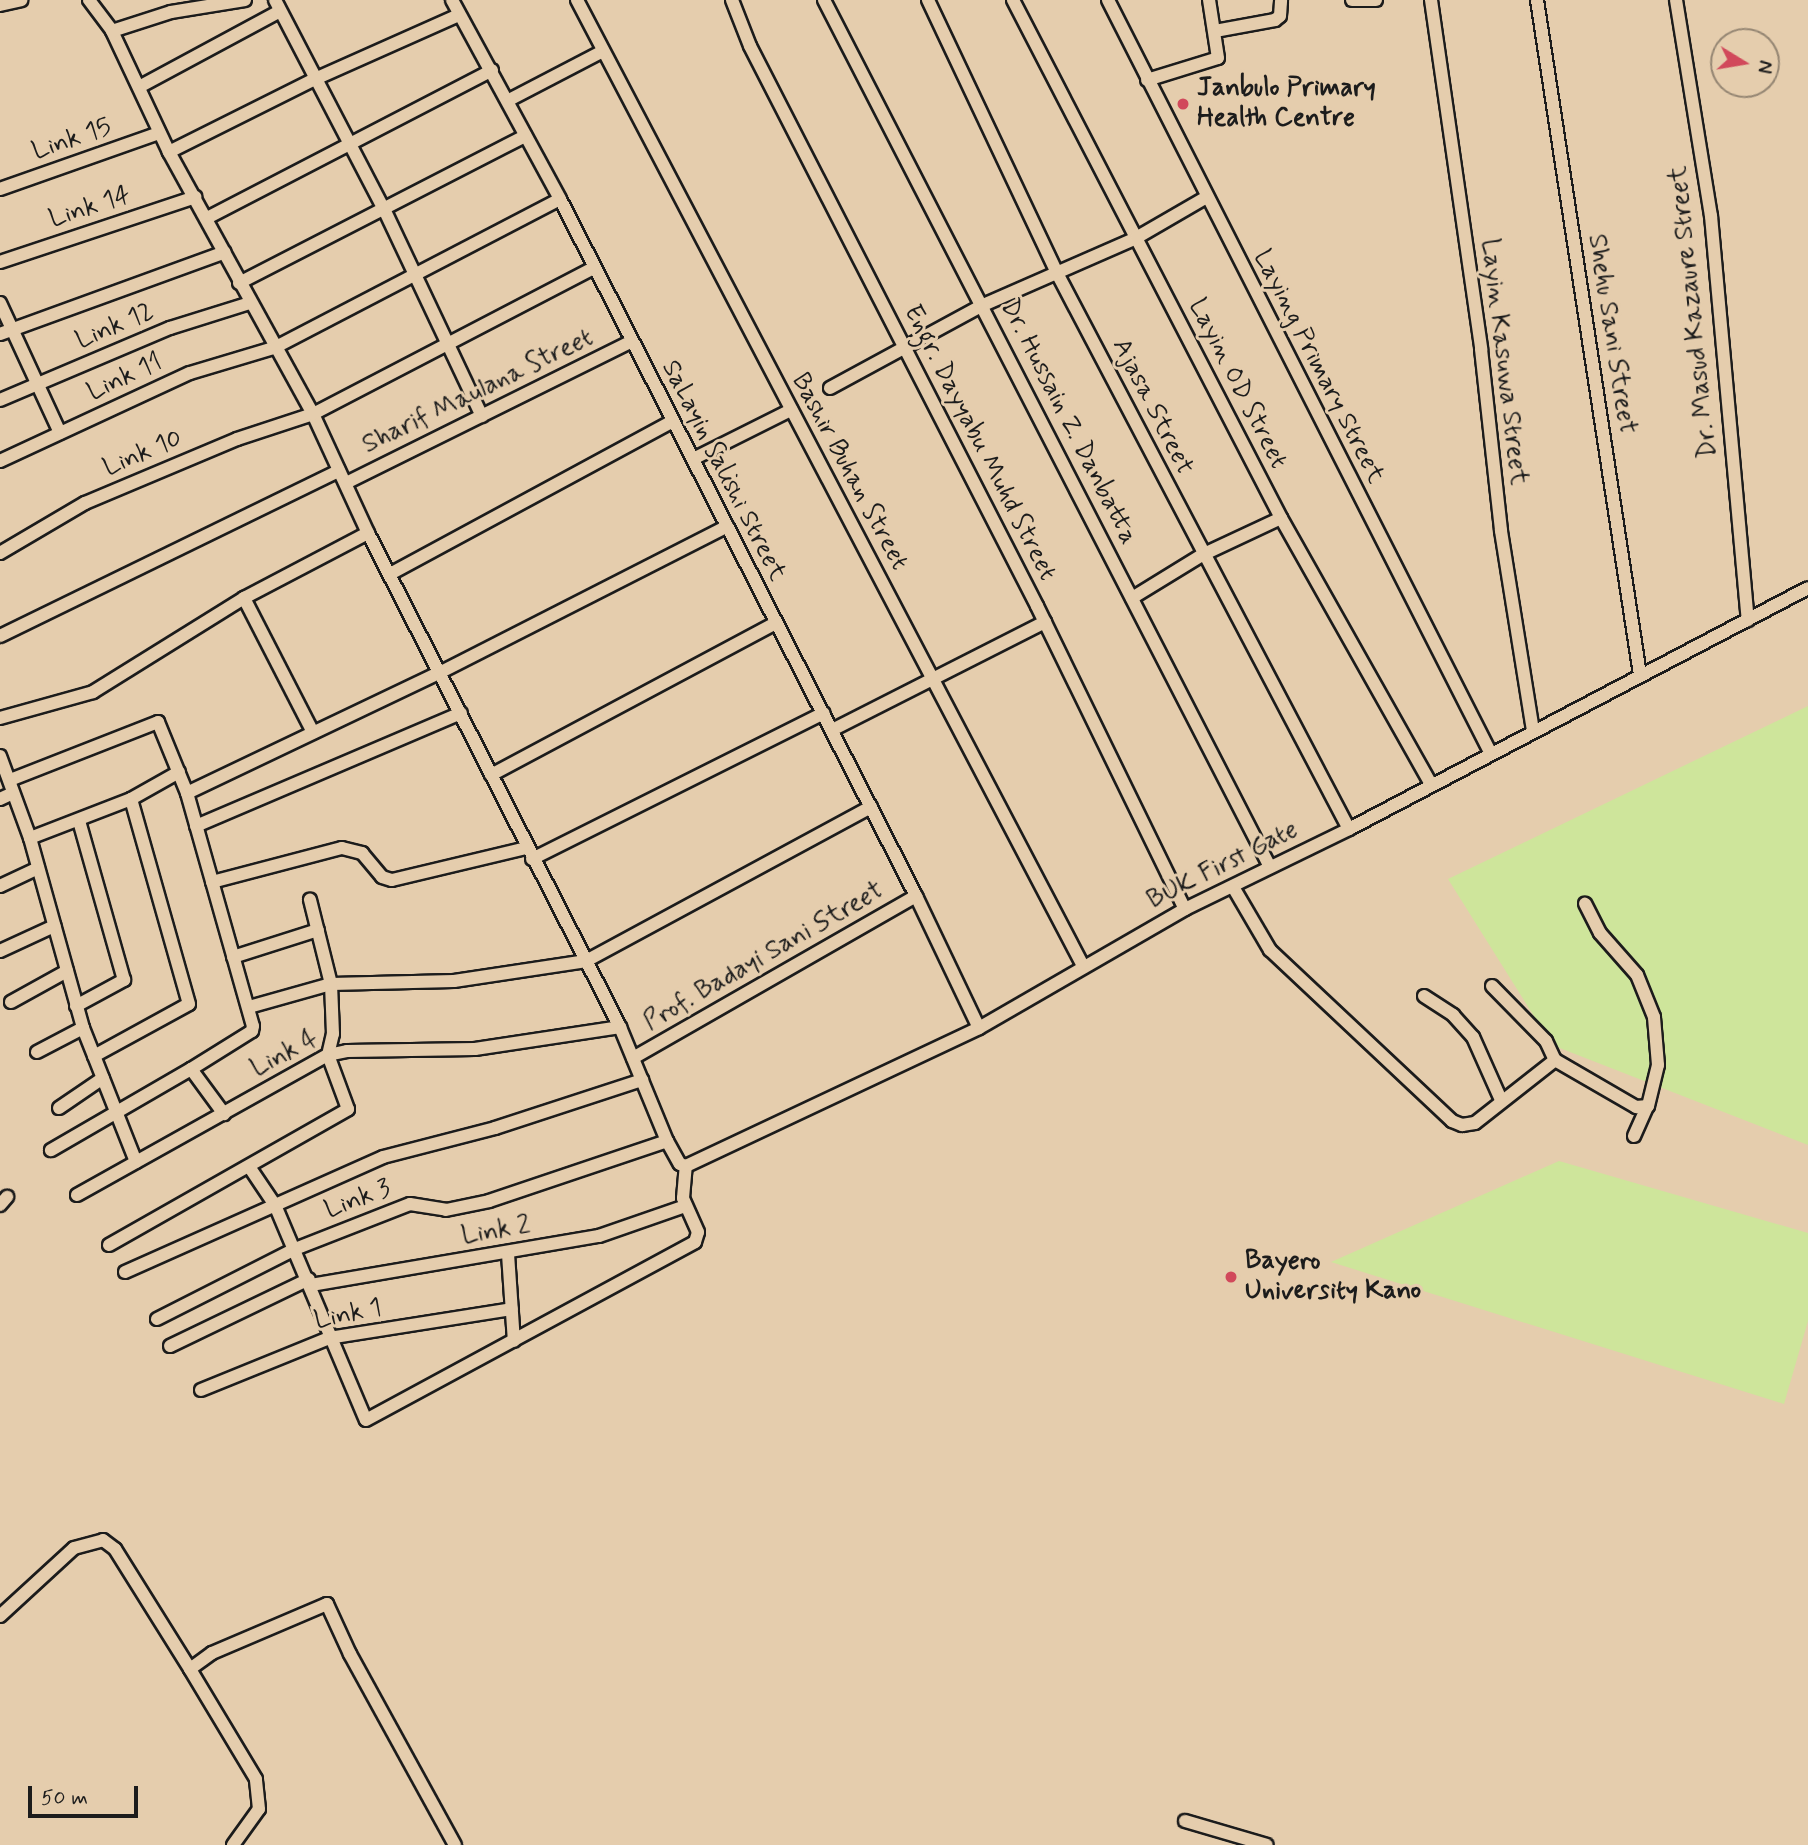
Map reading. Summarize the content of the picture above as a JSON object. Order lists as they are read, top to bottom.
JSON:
{
  "streets": {
    "street": [
      "Link 15",
      "Link 14",
      "Dr. Masud Kazaure Street",
      "Link 12",
      "Shehu Sani Street",
      "Layin Kasuwa Street",
      "Laying Primary Street",
      "Link 11",
      "Layin OD Street",
      "Sharif Maulana Street",
      "Ajasa Street",
      "Dr. Hussain Z. Danbatta",
      "Engr. Dayyabu Muhd Street",
      "Link 10",
      "SaLayin Salishi Street",
      "Bashir Buhan Street",
      "BUK First Gate",
      "Prof. Badayi Sani Street",
      "Link 4",
      "Link 3",
      "Link 2",
      "Link 1"
    ]
  },
  "crossings": [
    ["Dr. Masud Kazaure Street", "BUK First Gate"],
    ["Shehu Sani Street", "BUK First Gate"],
    ["Layin Kasuwa Street", "BUK First Gate"],
    ["Laying Primary Street", "BUK First Gate"],
    ["Link 11", "SaLayin Salishi Street"],
    ["Layin OD Street", "BUK First Gate"],
    ["Sharif Maulana Street", "SaLayin Salishi Street"],
    ["Ajasa Street", "BUK First Gate"],
    ["Dr. Hussain Z. Danbatta", "BUK First Gate"],
    ["Engr. Dayyabu Muhd Street", "BUK First Gate"],
    ["Link 10", "SaLayin Salishi Street"],
    ["SaLayin Salishi Street", "BUK First Gate"],
    ["SaLayin Salishi Street", "Prof. Badayi Sani Street"],
    ["Bashir Buhan Street", "BUK First Gate"]
  ],
  "places": ["Janbulo Primary Health Centre", "Bayero University Kano"],
  "scale_bar": "50 m",
  "north": "right"
}
